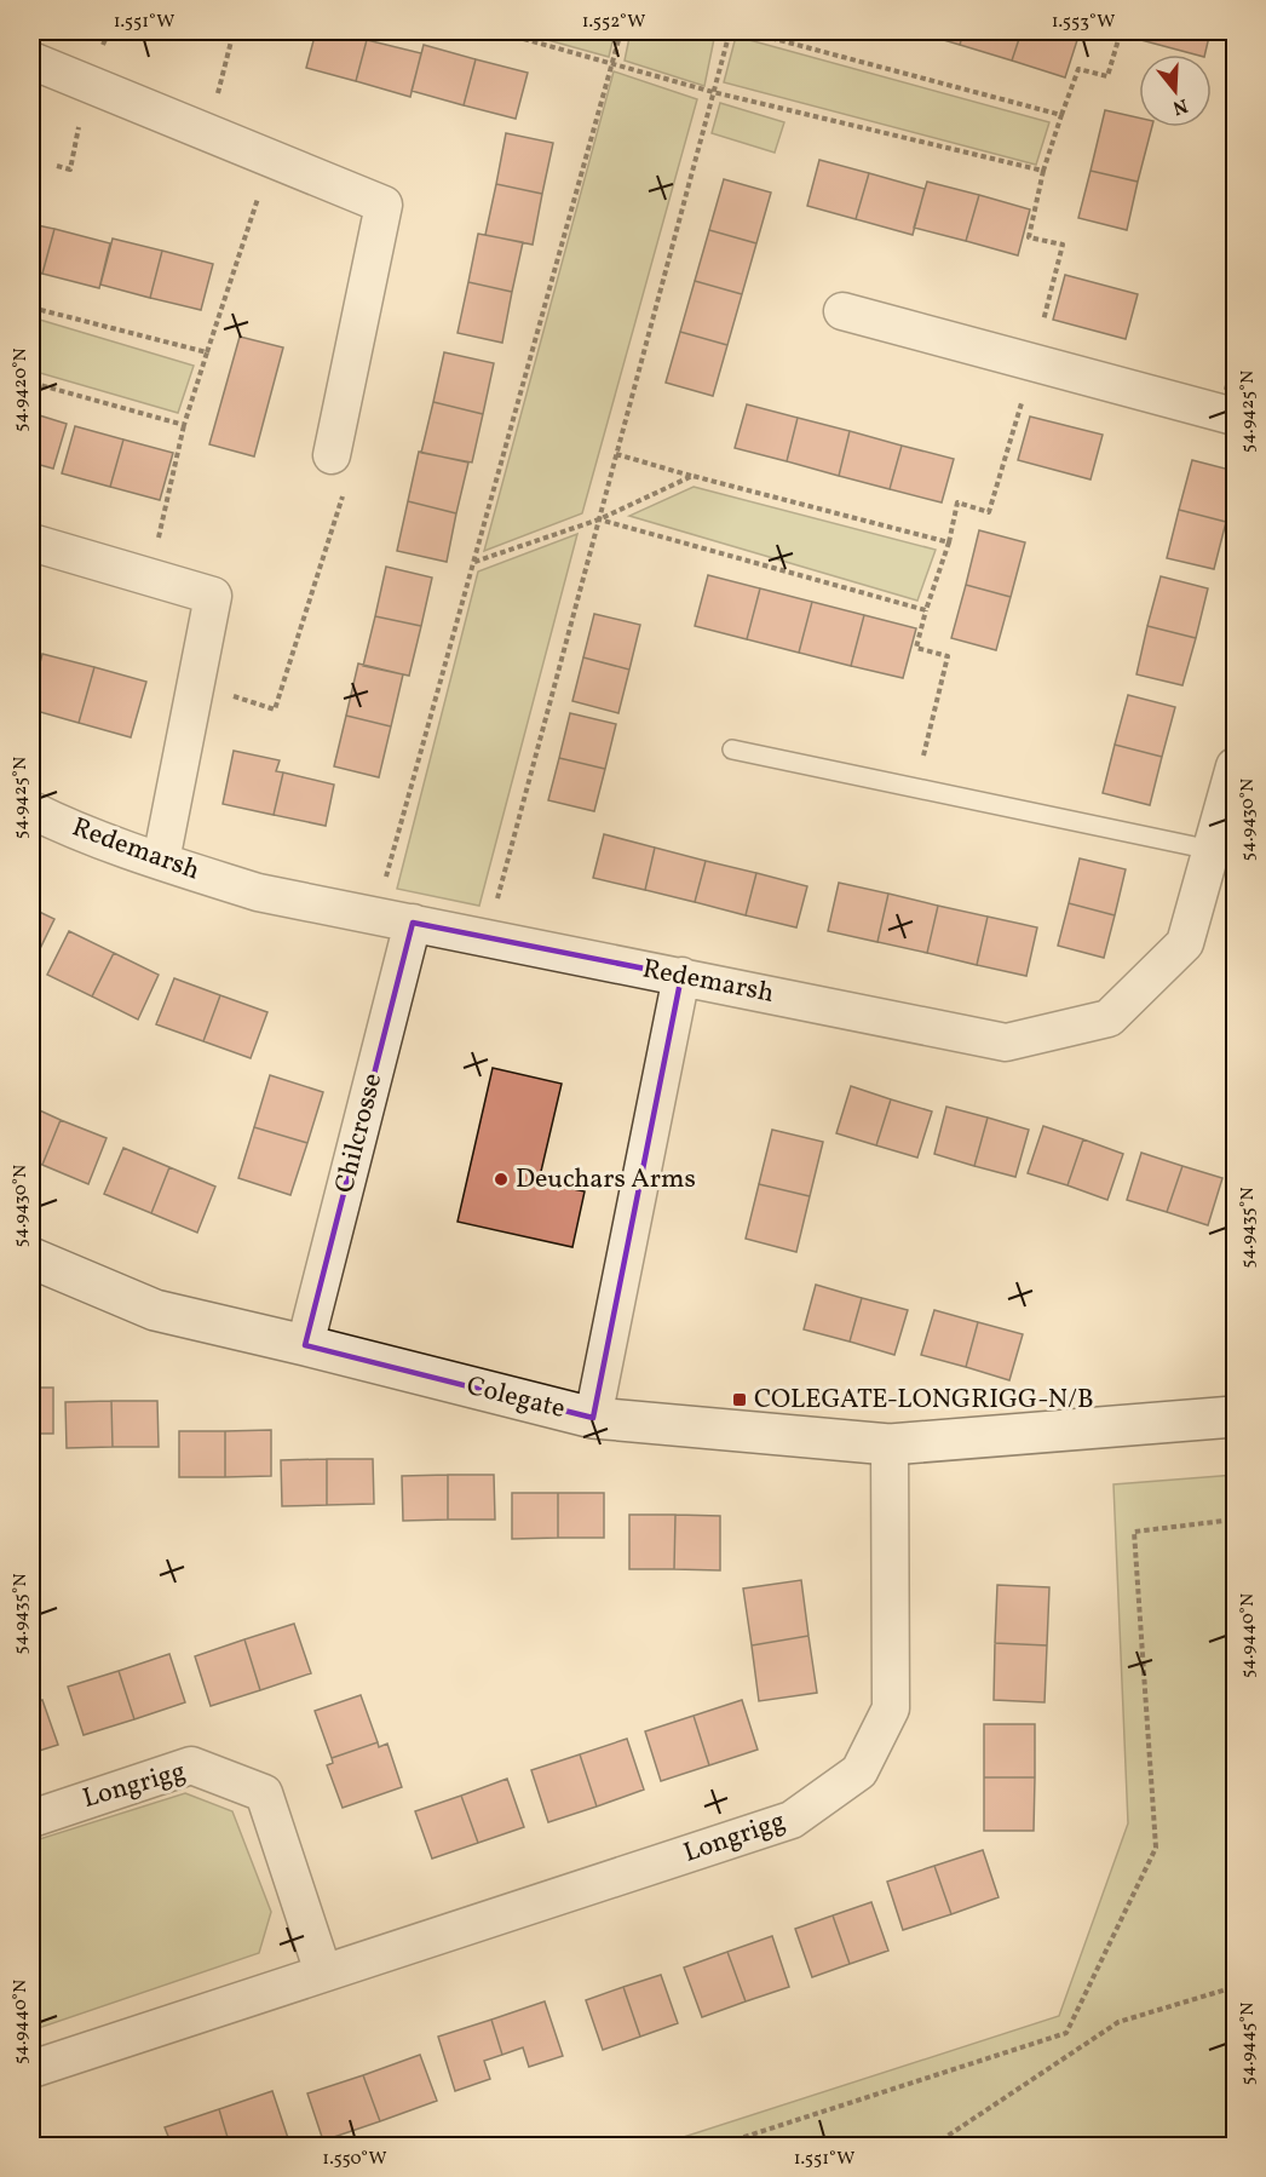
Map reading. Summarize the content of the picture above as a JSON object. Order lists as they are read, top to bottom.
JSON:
{
  "streets": {
    "street": [
      "Redemarsh",
      "Chilcrosse",
      "Colegate",
      "Longrigg"
    ]
  },
  "crossings": [
    ["Redemarsh", "Chilcrosse"],
    ["Chilcrosse", "Colegate"],
    ["Colegate", "Longrigg"]
  ],
  "places": {
    "other": ["Deuchars Arms"],
    "transit": ["COLEGATE-LONGRIGG-N/B"]
  },
  "north": "bottom",
  "coordinates": [
    "1.551°W",
    "1.552°W",
    "1.553°W",
    "54.9420°N",
    "54.9425°N",
    "54.9430°N",
    "54.9435°N",
    "54.9440°N",
    "54.9445°N",
    "1.550°W"
  ]
}
